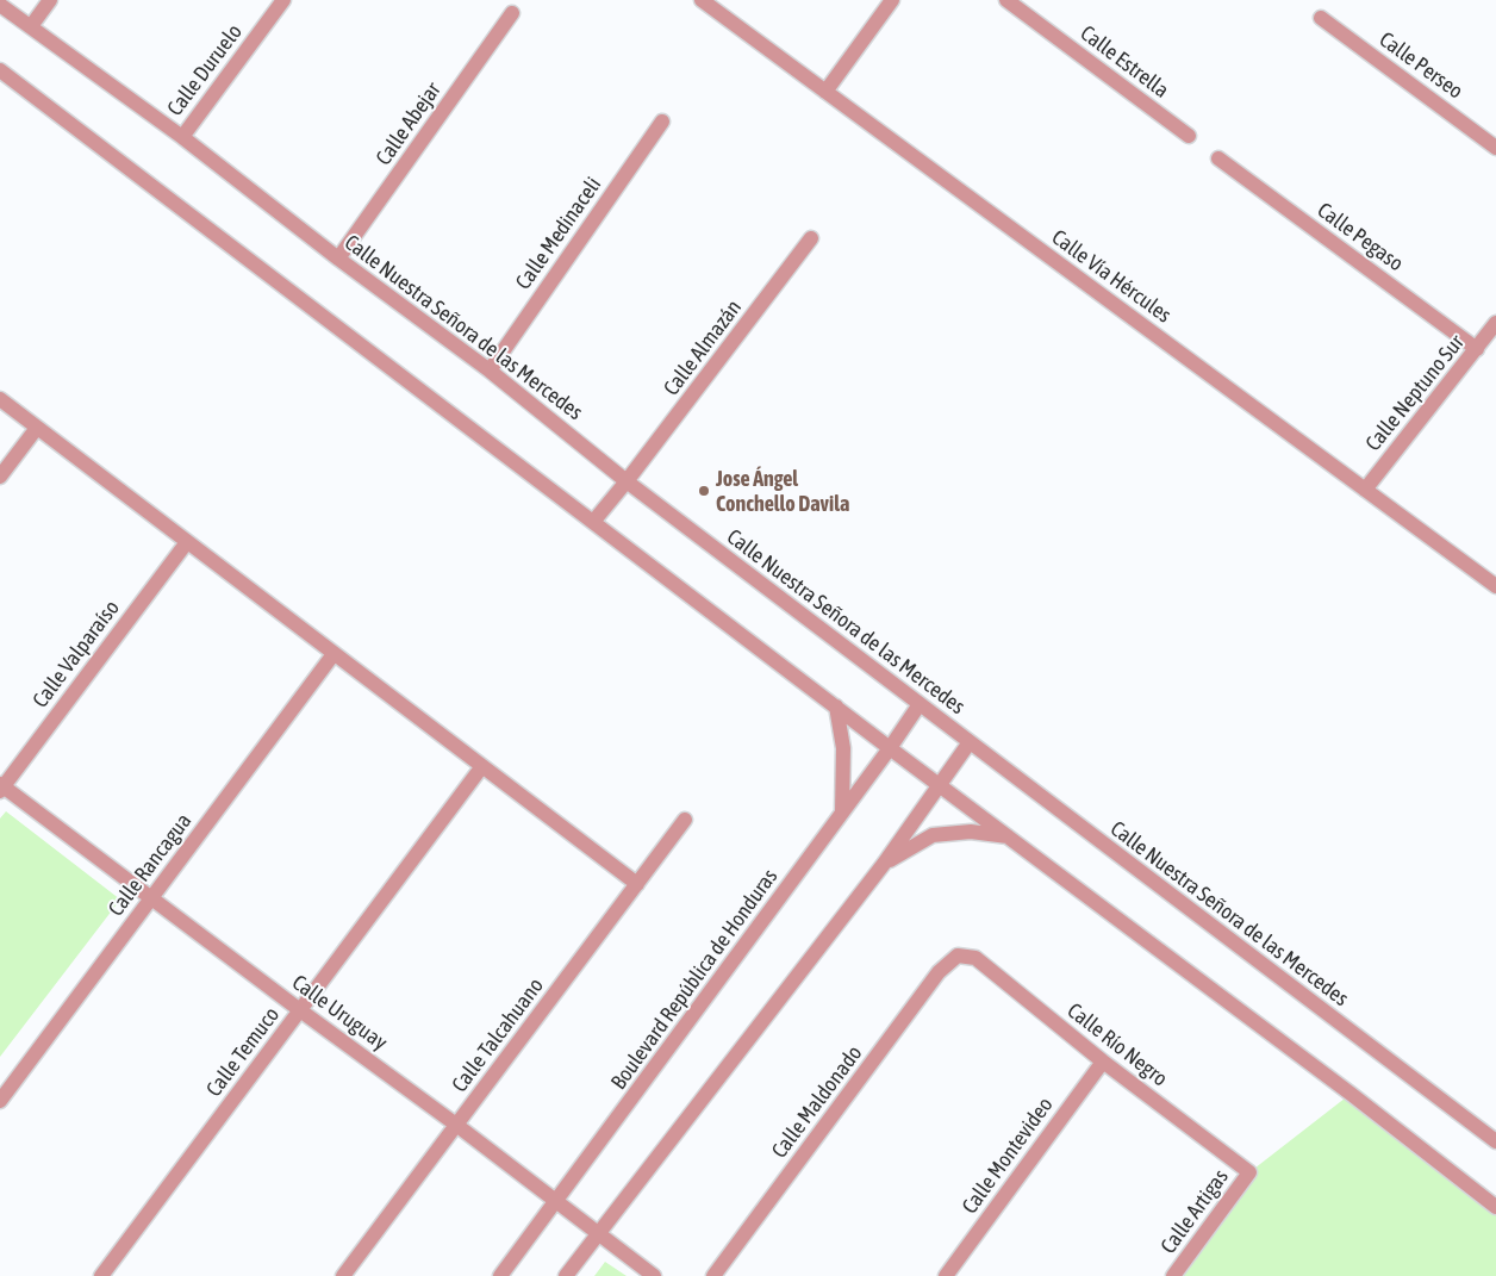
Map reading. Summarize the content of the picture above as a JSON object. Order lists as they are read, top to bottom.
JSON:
{
  "streets": {
    "street": [
      "Calle Estrella",
      "Calle Perseo",
      "Calle Duruelo",
      "Calle Abejar",
      "Calle Medinaceli",
      "Calle Pegaso",
      "Calle Vía Hércules",
      "Calle Nuestra Señora de las Mercedes",
      "Calle Almazán",
      "Calle Neptuno Sur",
      "Calle Valparaíso",
      "Calle Rancagua",
      "Boulevard República de Honduras",
      "Calle Uruguay",
      "Calle Talcahuano",
      "Calle Río Negro",
      "Calle Temuco",
      "Calle Maldonado",
      "Calle Montevideo",
      "Calle Artigas"
    ]
  },
  "crossings": [
    ["Calle Duruelo", "Calle Nuestra Señora de las Mercedes"],
    ["Calle Abejar", "Calle Nuestra Señora de las Mercedes"],
    ["Calle Medinaceli", "Calle Nuestra Señora de las Mercedes"],
    ["Calle Pegaso", "Calle Neptuno Sur"],
    ["Calle Vía Hércules", "Calle Neptuno Sur"],
    ["Calle Nuestra Señora de las Mercedes", "Calle Almazán"],
    ["Calle Nuestra Señora de las Mercedes", "Boulevard República de Honduras"],
    ["Calle Valparaíso", "Calle Uruguay"],
    ["Calle Rancagua", "Calle Uruguay"],
    ["Boulevard República de Honduras", "Calle Uruguay"],
    ["Calle Uruguay", "Calle Talcahuano"],
    ["Calle Uruguay", "Calle Temuco"],
    ["Calle Río Negro", "Calle Maldonado"],
    ["Calle Río Negro", "Calle Montevideo"],
    ["Calle Río Negro", "Calle Artigas"]
  ],
  "places": ["Jose Ángel Conchello Davila"]
}
